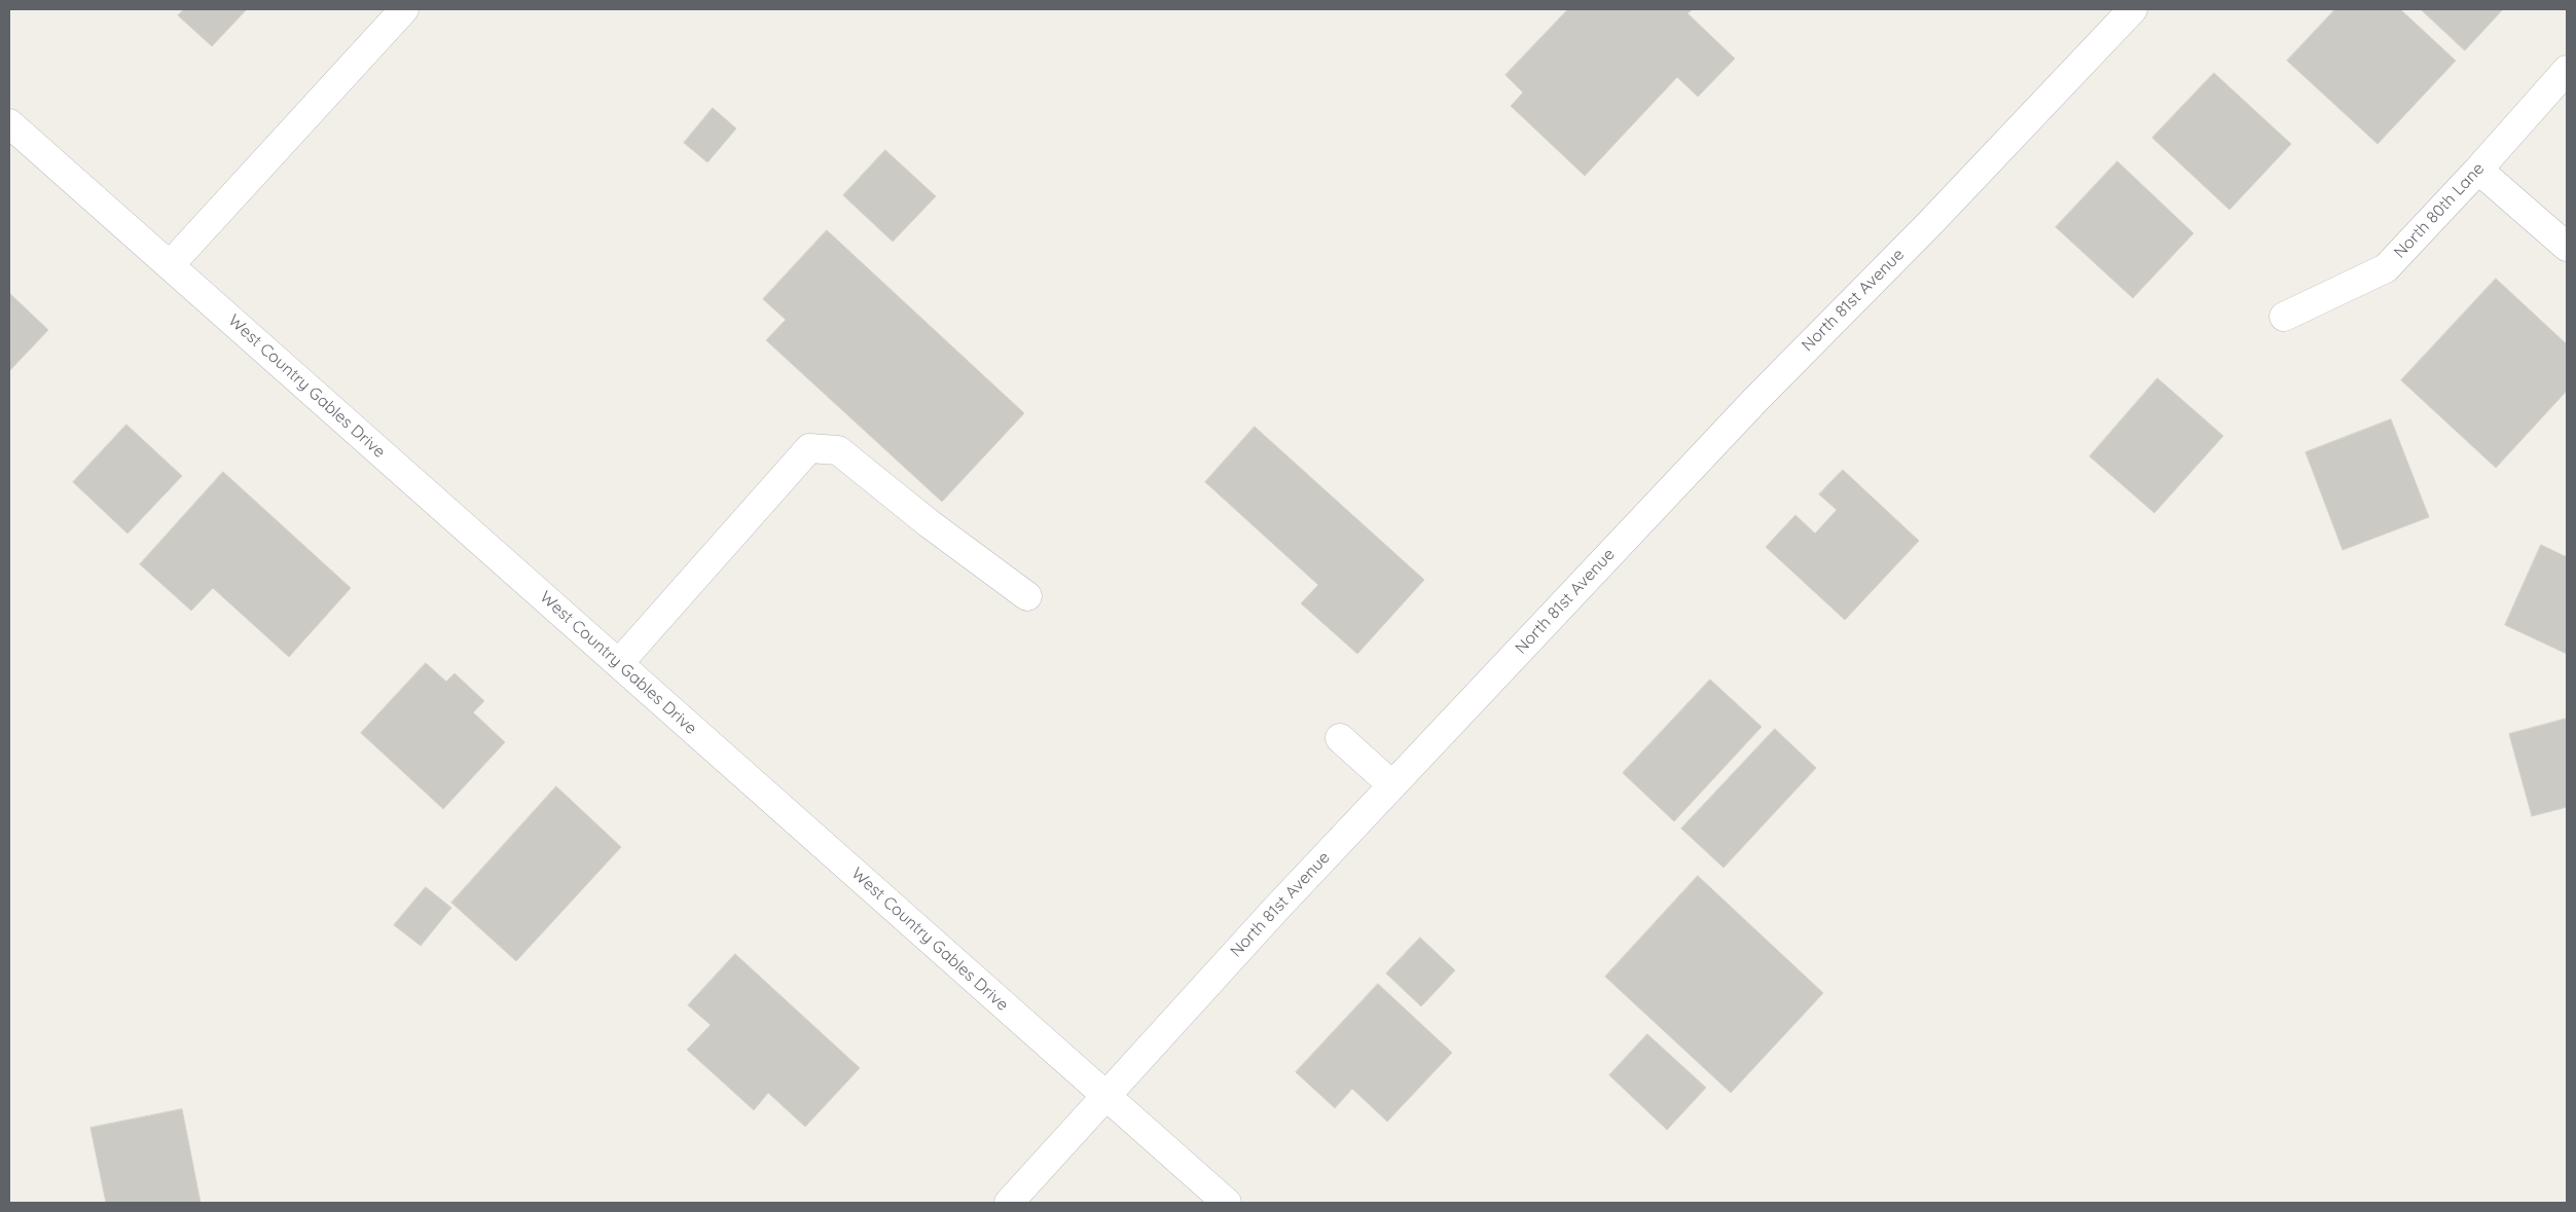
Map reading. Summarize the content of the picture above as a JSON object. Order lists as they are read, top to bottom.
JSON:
{
  "streets": {
    "street": ["North 80th Lane", "North 81st Avenue", "West Country Gables Drive"]
  },
  "crossings": [
    ["North 81st Avenue", "West Country Gables Drive"]
  ]
}
